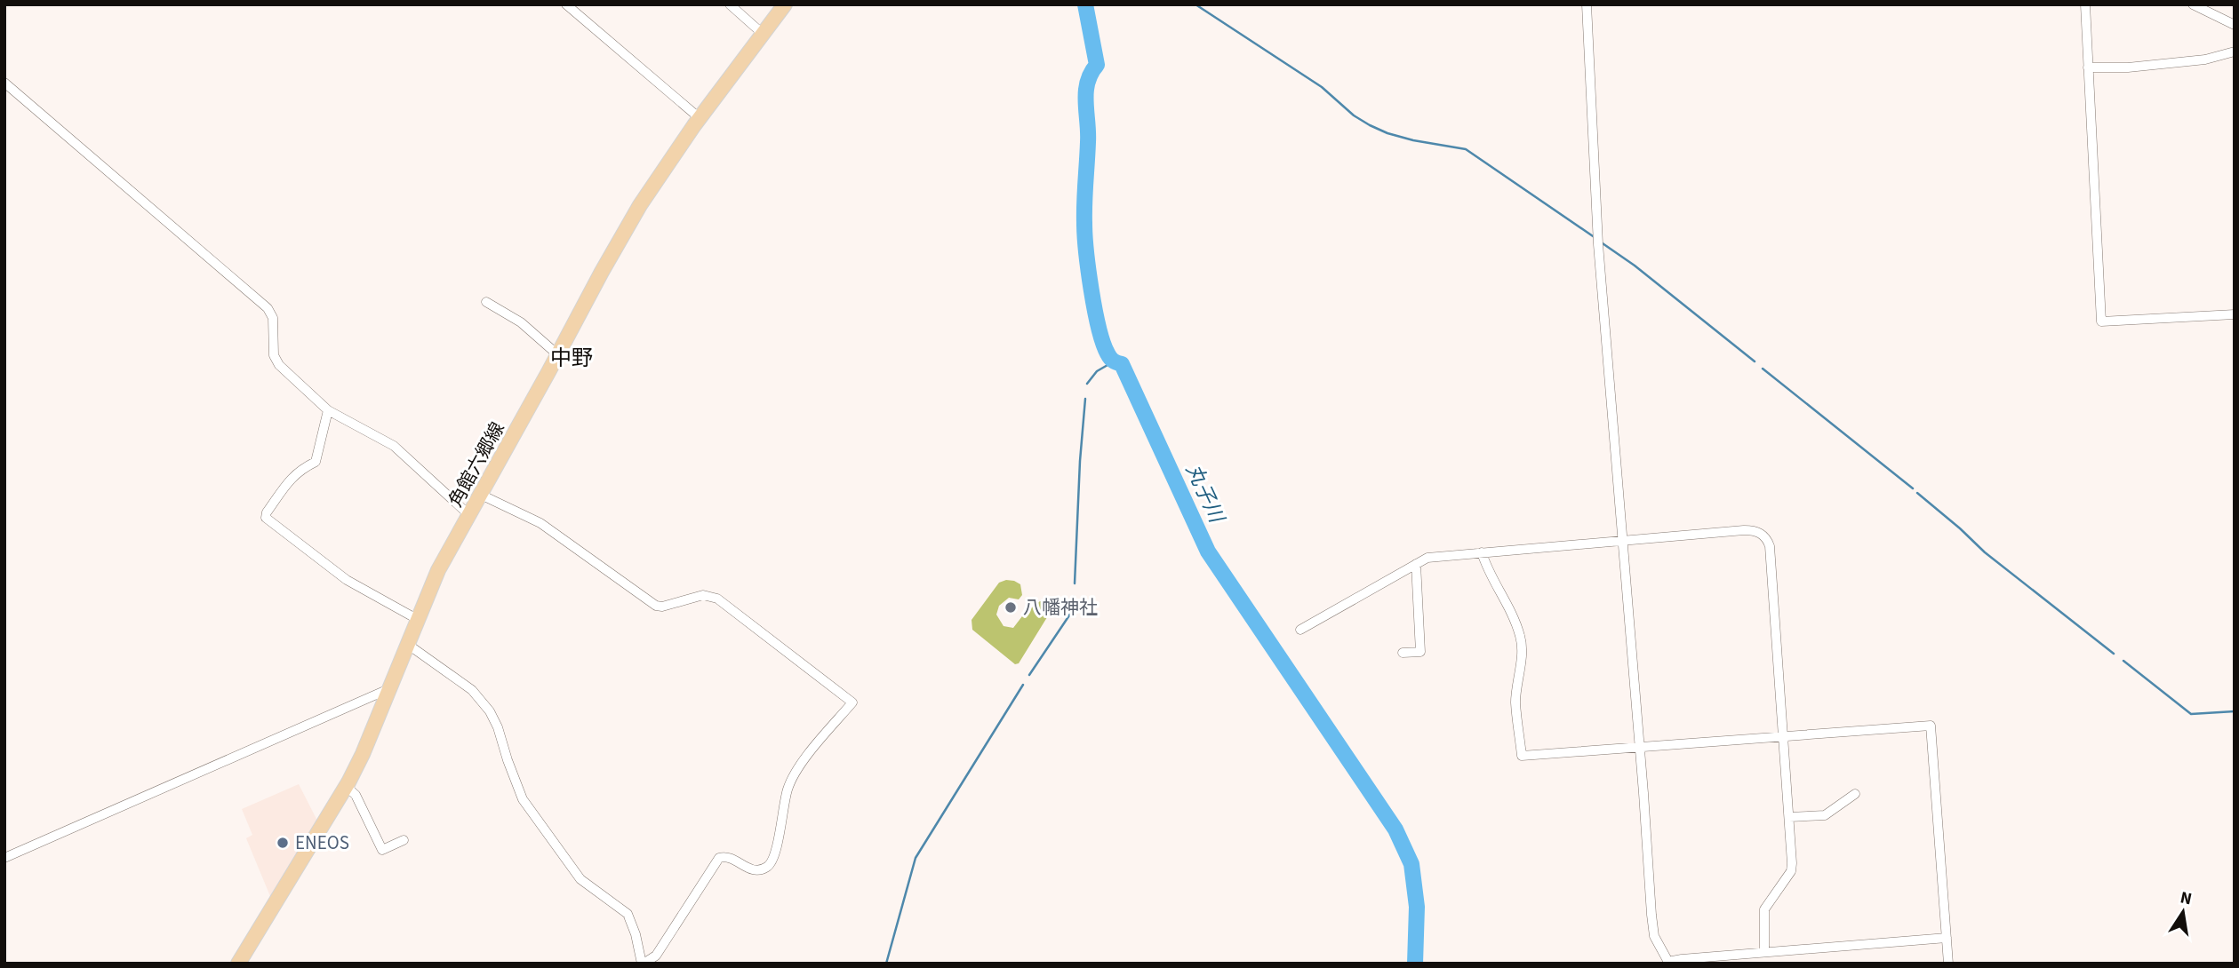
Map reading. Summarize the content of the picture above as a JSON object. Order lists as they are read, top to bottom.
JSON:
{
  "streets": {
    "main road": ["角館六郷線"]
  },
  "districts": ["中野"],
  "water": ["丸子川"],
  "places": ["八幡神社", "ENEOS"],
  "north": "top"
}
